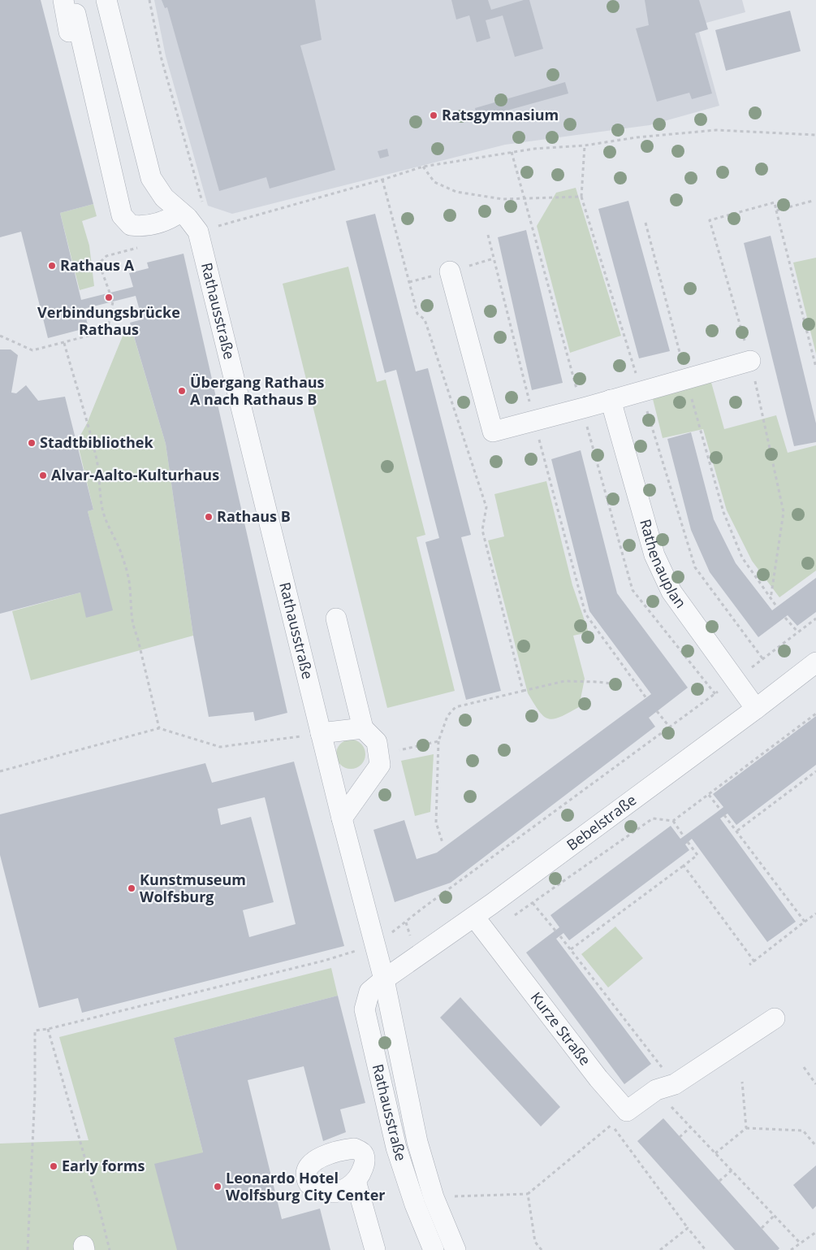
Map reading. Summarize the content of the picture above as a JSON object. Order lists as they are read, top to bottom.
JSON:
{
  "streets": {
    "street": [
      "Rathausstraße",
      "Rathenauplan",
      "Bebelstraße",
      "Kurze Straße"
    ]
  },
  "crossings": [
    ["Rathausstraße", "Bebelstraße"],
    ["Rathenauplan", "Bebelstraße"],
    ["Bebelstraße", "Kurze Straße"]
  ],
  "places": [
    "Ratsgymnasium",
    "Rathaus A",
    "Verbindungsbrücke Rathaus",
    "Übergang Rathaus A nach Rathaus B",
    "Stadtbibliothek",
    "Alvar-Aalto-Kulturhaus",
    "Rathaus B",
    "Kunstmuseum Wolfsburg",
    "Early forms",
    "Leonardo Hotel Wolfsburg City Center"
  ]
}
